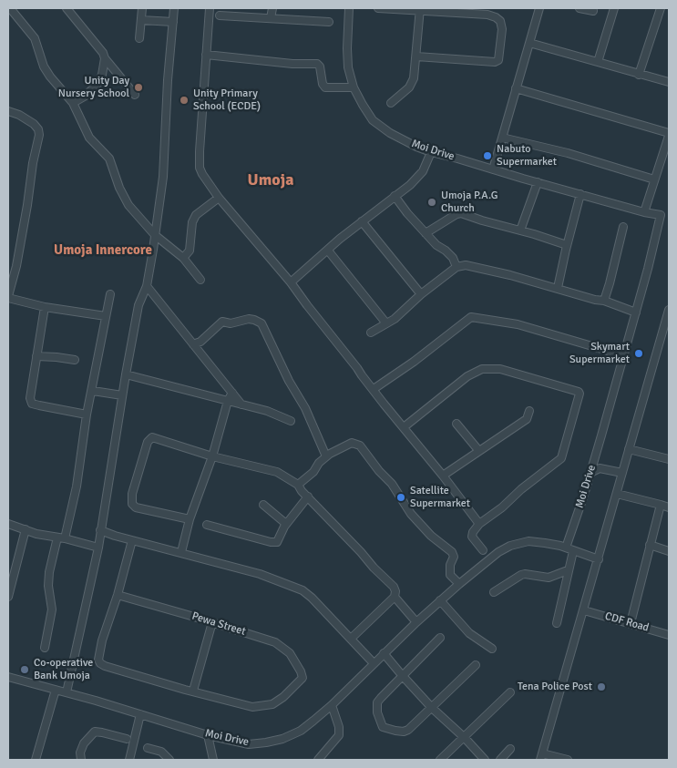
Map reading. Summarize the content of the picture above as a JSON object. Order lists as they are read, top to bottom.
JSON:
{
  "streets": {
    "street": ["Moi Drive", "CDF Road", "Pewa Street"]
  },
  "districts": ["Umoja", "Umoja Innercore"],
  "places": [
    "Unity Day Nursery School",
    "Unity Primary School (ECDE)",
    "Nabuto Supermarket",
    "Umoja P.A.G Church",
    "Skymart Supermarket",
    "Satellite Supermarket",
    "Co-operative Bank Umoja",
    "Tena Police Post"
  ]
}
